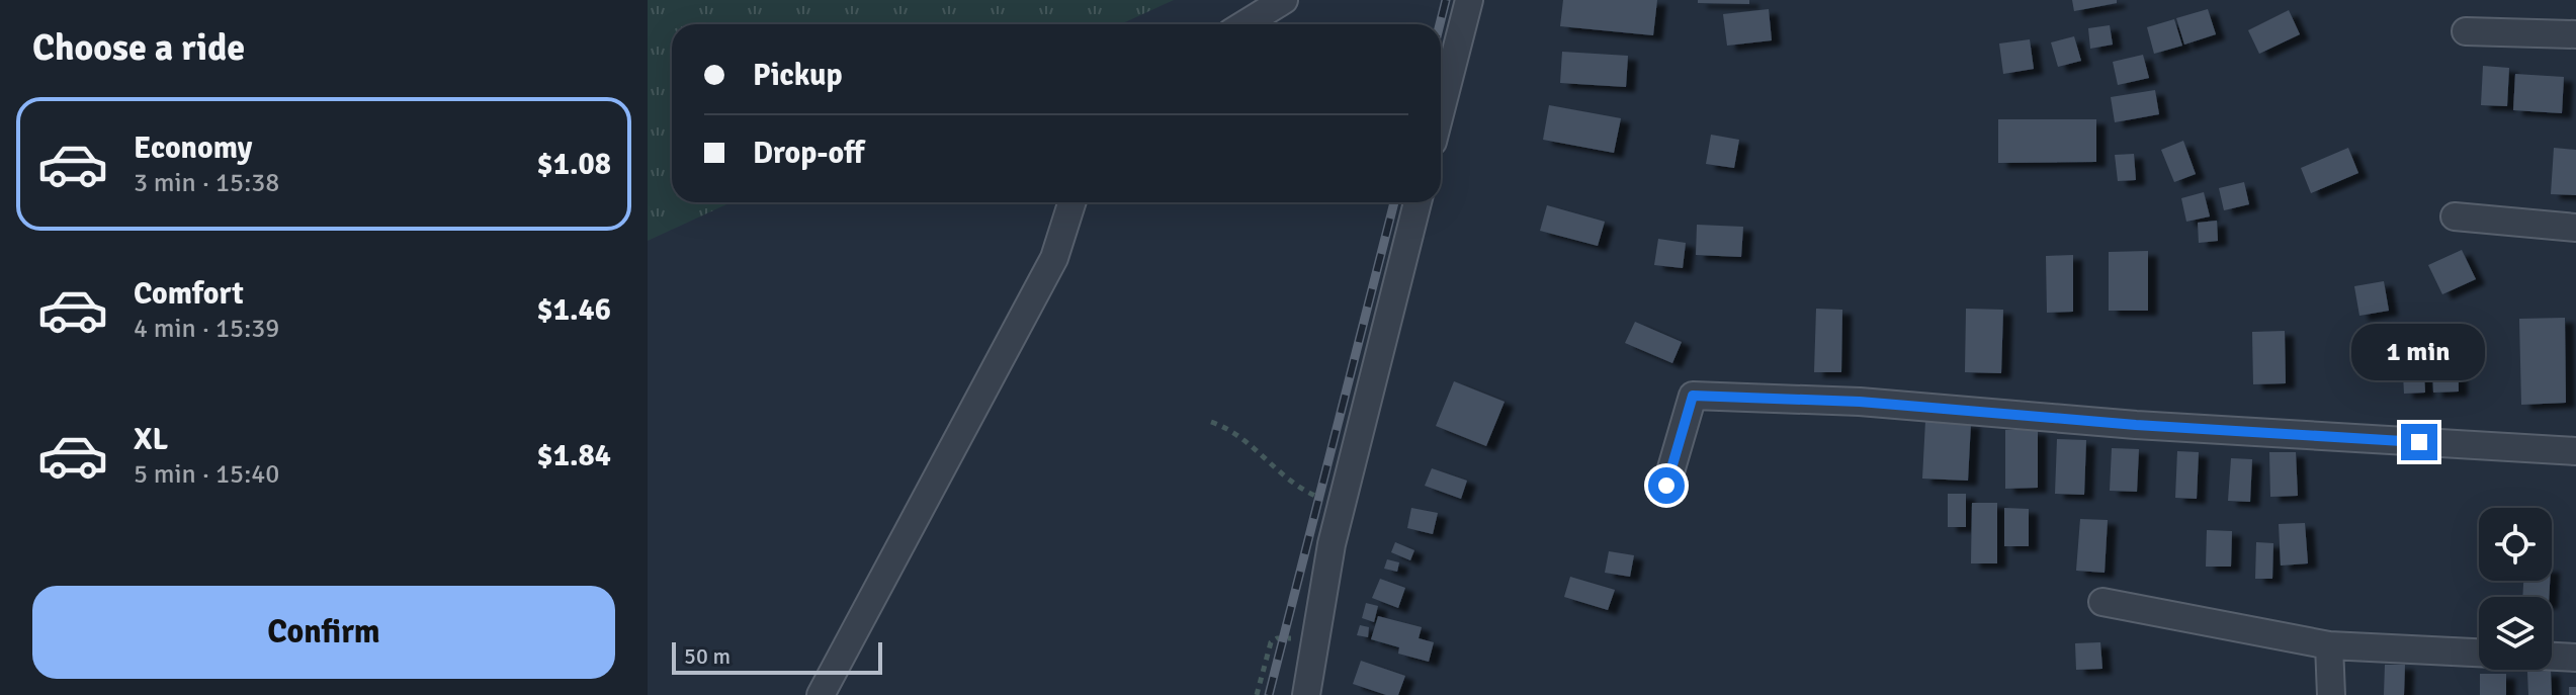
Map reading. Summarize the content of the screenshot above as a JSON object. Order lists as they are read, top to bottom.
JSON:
{
  "scale_bar": "50 m",
  "page": {
    "heading": "Choose a ride",
    "banner": ["Pickup", "Drop-off"],
    "list": [
      {
        "name": "Economy",
        "note": "3 min · 15:38",
        "value": "$1.08"
      },
      {
        "name": "Comfort",
        "note": "4 min · 15:39",
        "value": "$1.46"
      },
      {
        "name": "XL",
        "note": "5 min · 15:40",
        "value": "$1.84"
      }
    ],
    "bubble": "1 min",
    "buttons": "Confirm",
    "scale": "50 m"
  }
}
